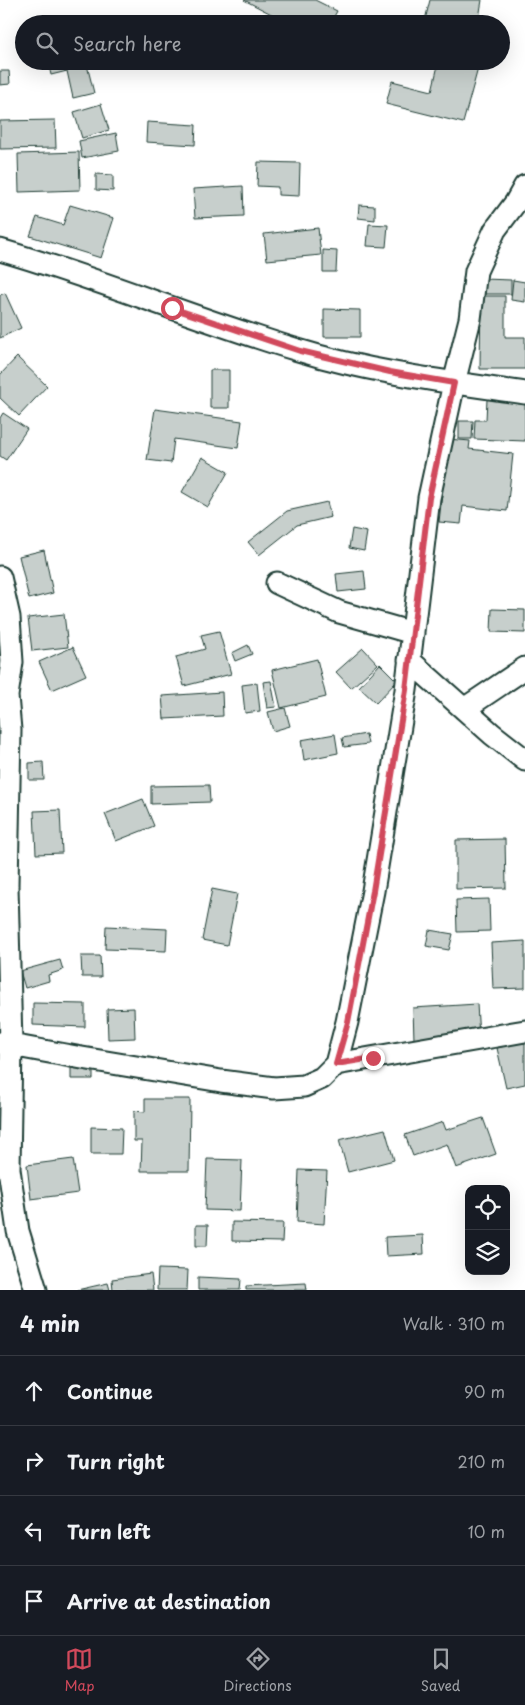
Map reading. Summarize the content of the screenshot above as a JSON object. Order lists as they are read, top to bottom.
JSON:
{
  "page": {
    "search": "Search here",
    "heading": ["4 min", "Walk · 310 m"],
    "list": [
      ["Continue", "90 m"],
      ["Turn right", "210 m"],
      ["Turn left", "10 m"],
      "Arrive at destination"
    ],
    "nav": ["Map", "Directions", "Saved"]
  }
}
